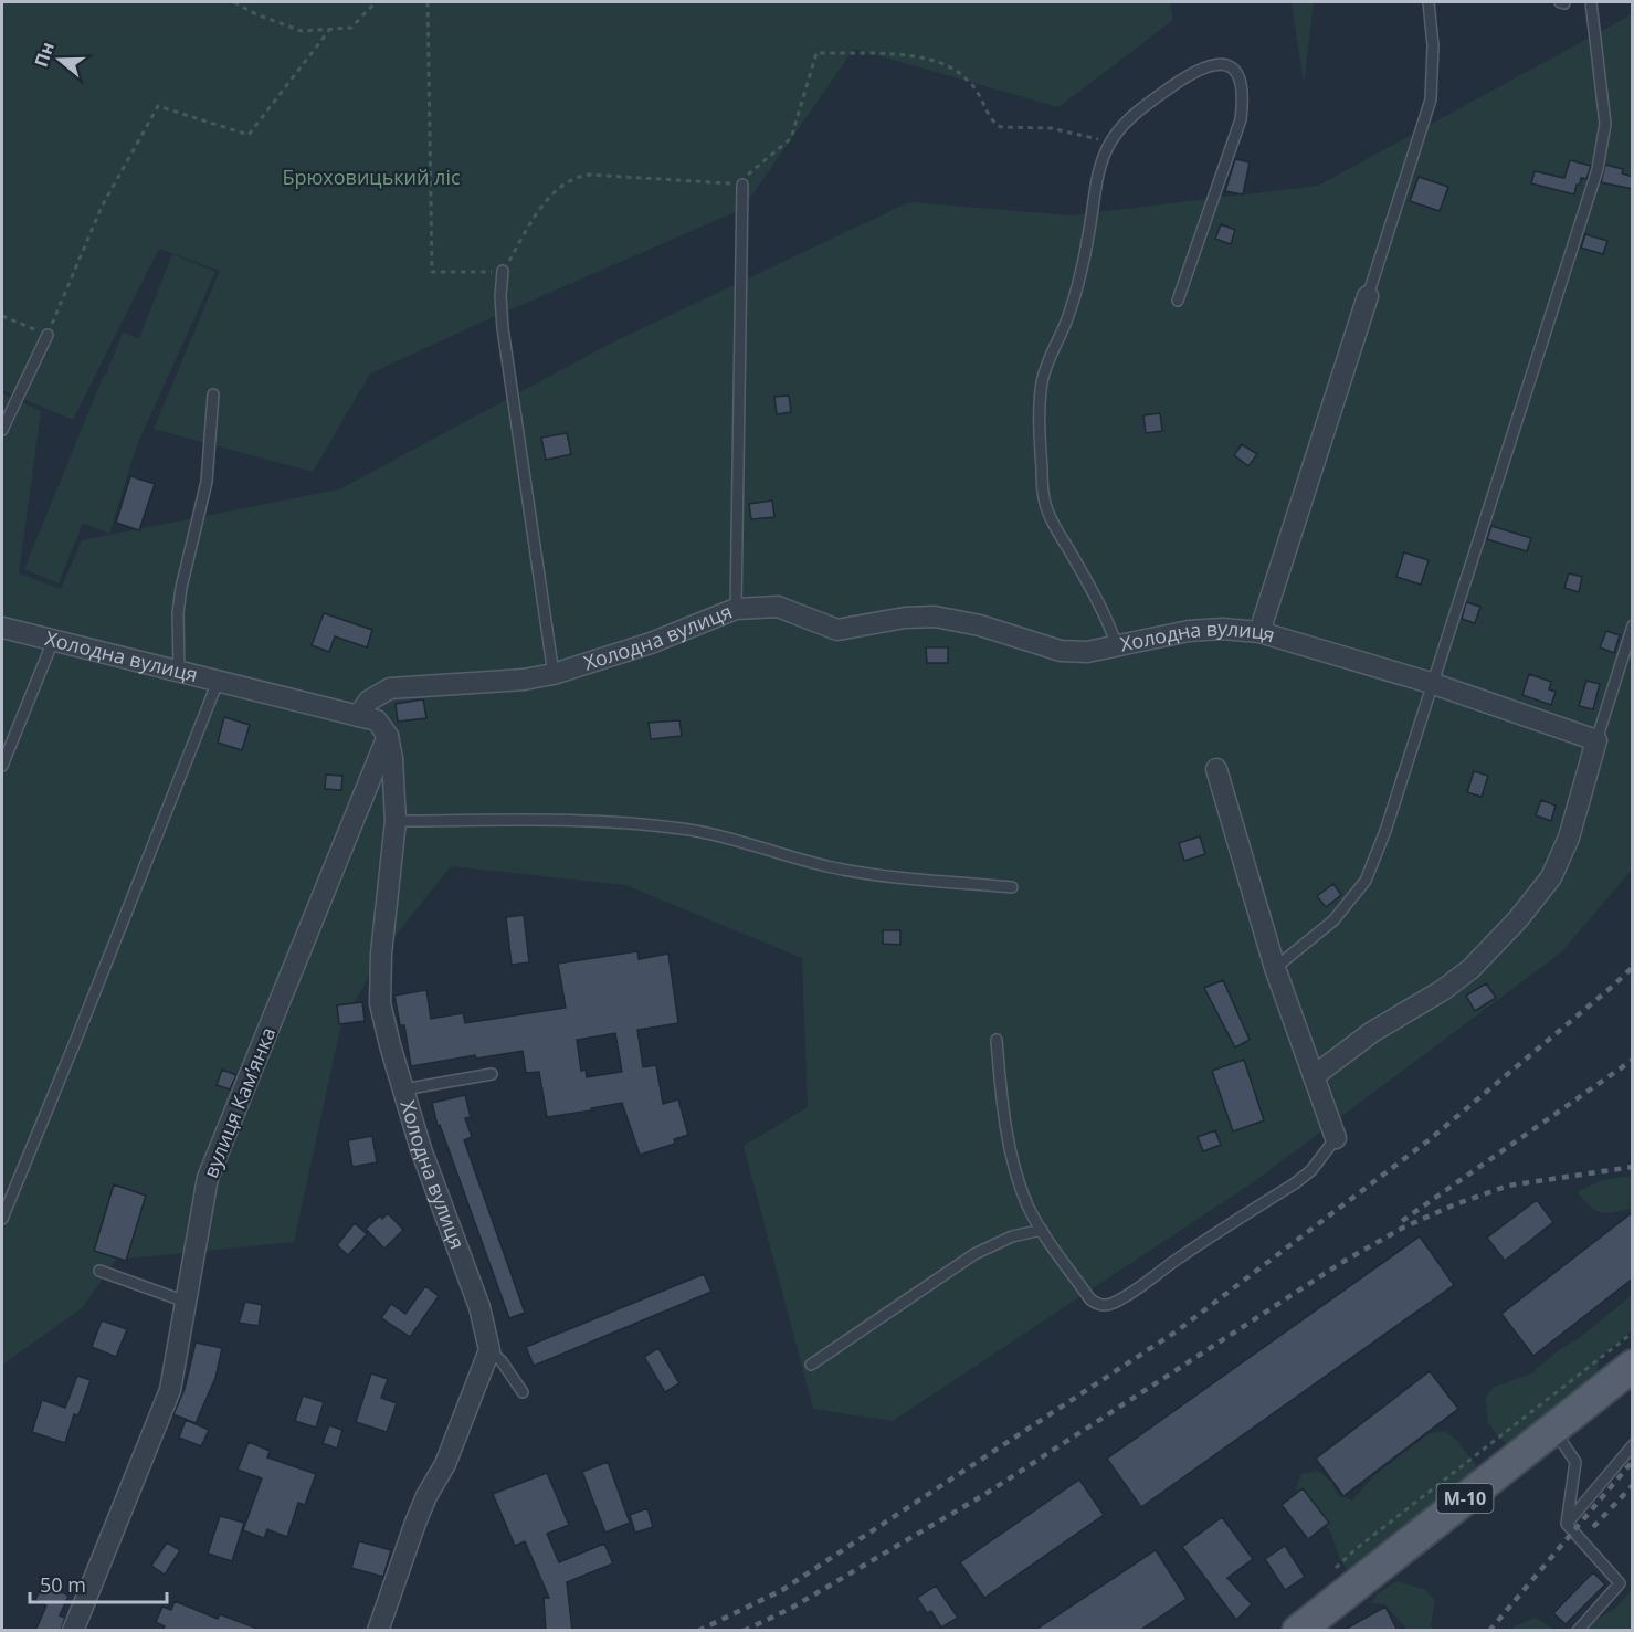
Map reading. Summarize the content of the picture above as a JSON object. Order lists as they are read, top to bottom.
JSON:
{
  "streets": {
    "main road": ["М-10"],
    "street": ["Холодна вулиця", "вулиця Камʼянка"]
  },
  "crossings": [
    ["Холодна вулиця", "вулиця Камʼянка"]
  ],
  "parks": ["Брюховицький ліс"],
  "scale_bar": "50 m",
  "north": "left"
}
